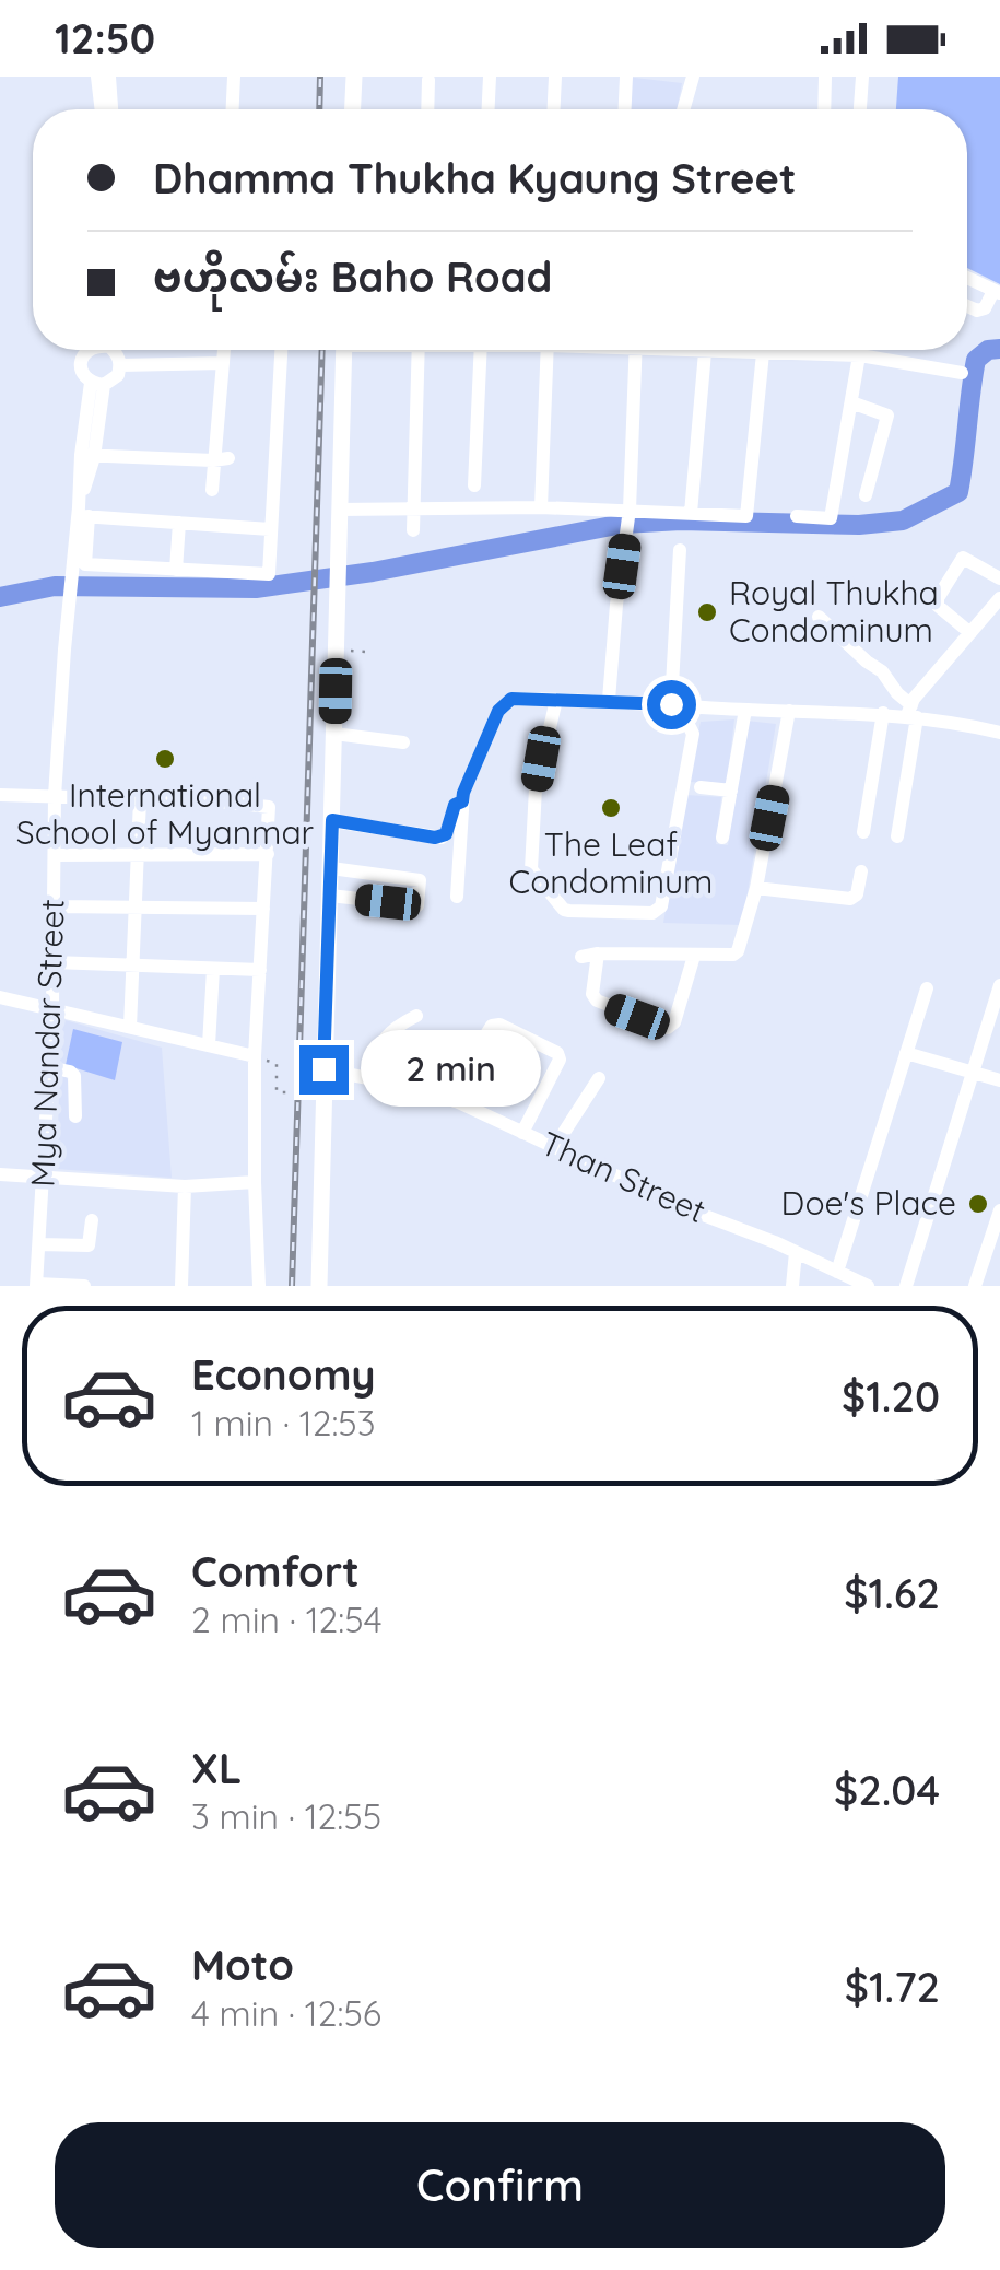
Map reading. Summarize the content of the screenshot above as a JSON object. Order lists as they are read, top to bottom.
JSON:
{
  "streets": {
    "street": ["Mya Nandar Street", "Than Street"]
  },
  "places": [
    "Royal Thukha Condominum",
    "International School of Myanmar",
    "The Leaf Condominum",
    "Doe's Place"
  ],
  "page": {
    "status": "12:50",
    "banner": ["Dhamma Thukha Kyaung Street", "ဗဟိုလမ်း Baho Road"],
    "bubble": "2 min",
    "list": [
      {
        "name": "Economy",
        "note": "1 min · 12:53",
        "value": "$1.20"
      },
      {
        "name": "Comfort",
        "note": "2 min · 12:54",
        "value": "$1.62"
      },
      {
        "name": "XL",
        "note": "3 min · 12:55",
        "value": "$2.04"
      },
      {
        "name": "Moto",
        "note": "4 min · 12:56",
        "value": "$1.72"
      }
    ],
    "buttons": "Confirm"
  }
}
